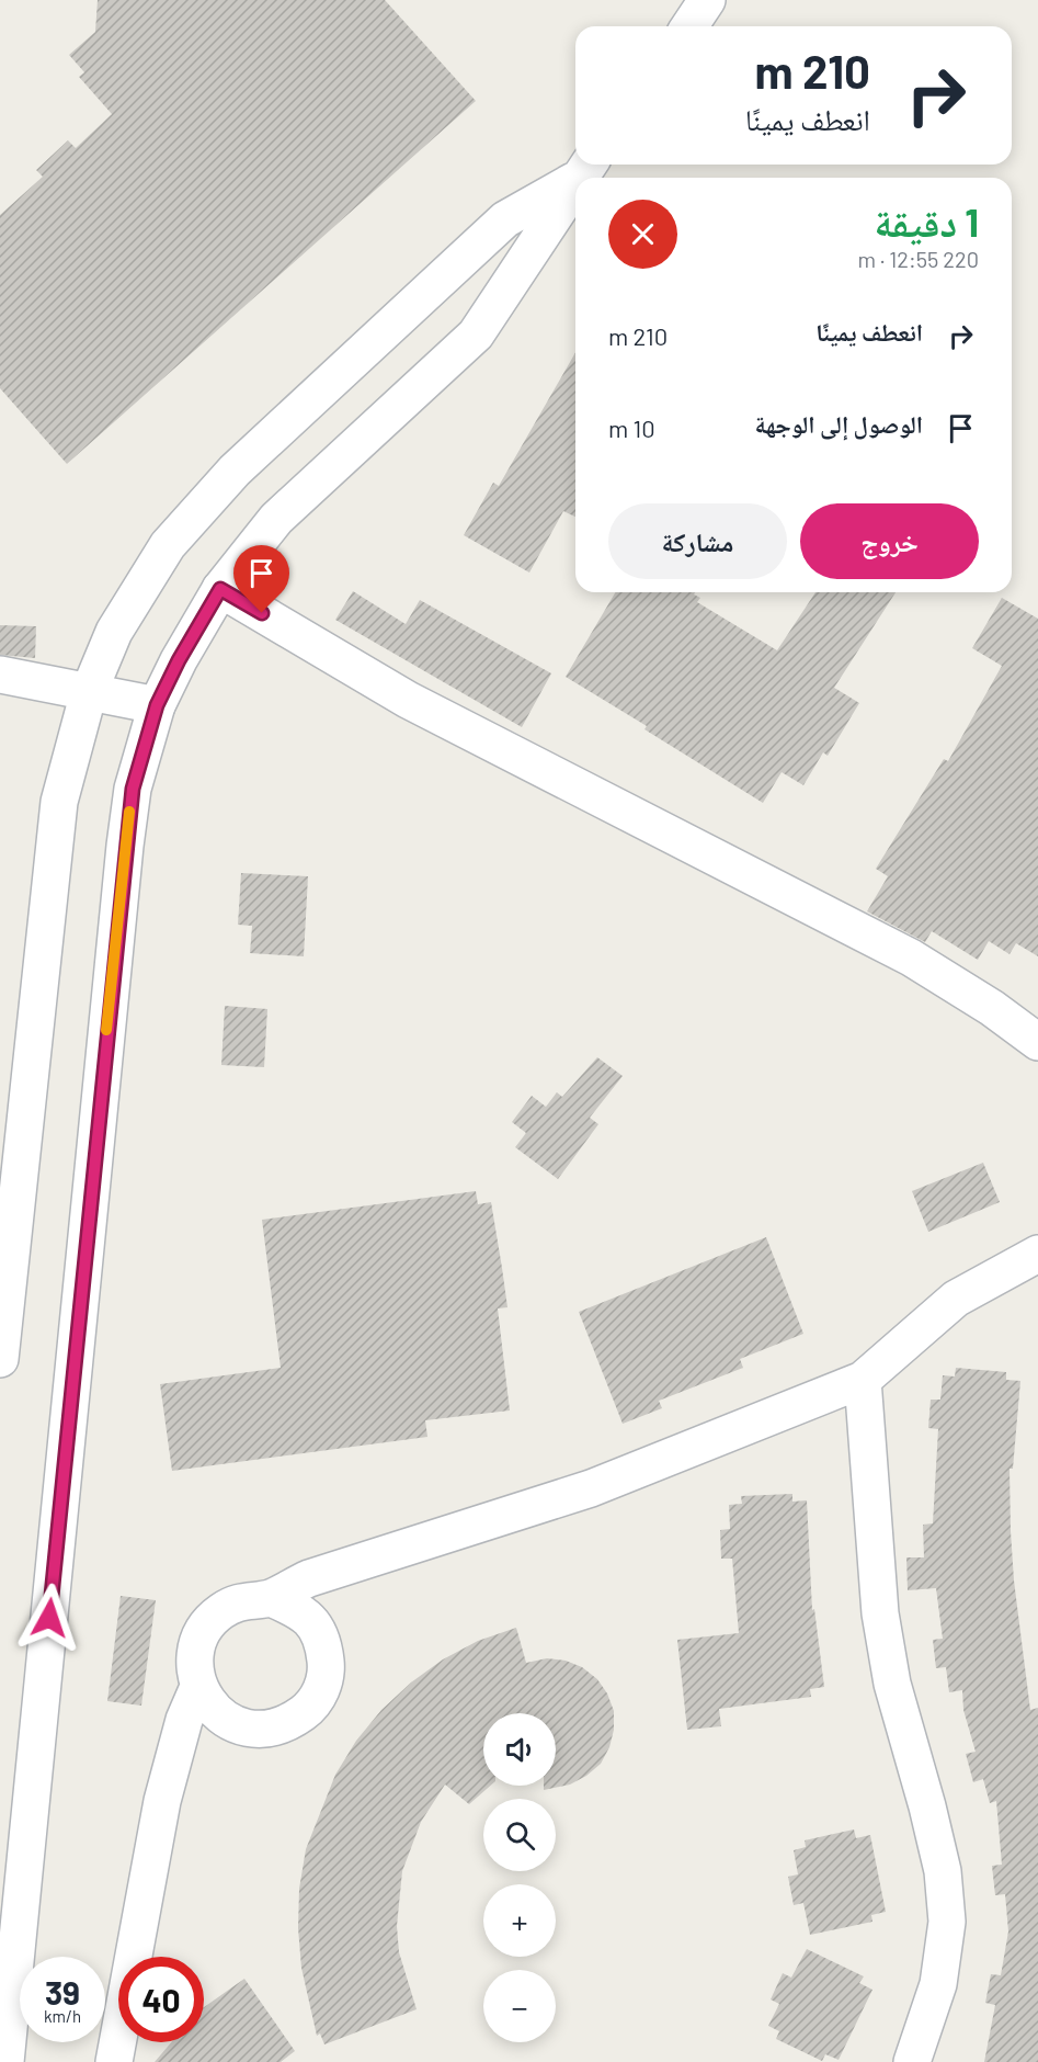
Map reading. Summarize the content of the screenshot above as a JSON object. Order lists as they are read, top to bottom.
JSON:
{
  "page": {
    "turn": ["210 m", "انعطف يمينًا"],
    "heading": ["1 دقيقة", "220 m · 12:55"],
    "list": [
      {
        "name": "انعطف يمينًا",
        "value": "210 m"
      },
      {
        "name": "الوصول إلى الوجهة",
        "value": "10 m"
      }
    ],
    "buttons": ["خروج", "مشاركة"],
    "map_buttons": ["+", "−"],
    "speed": "39 km/h",
    "limit": "40"
  }
}
